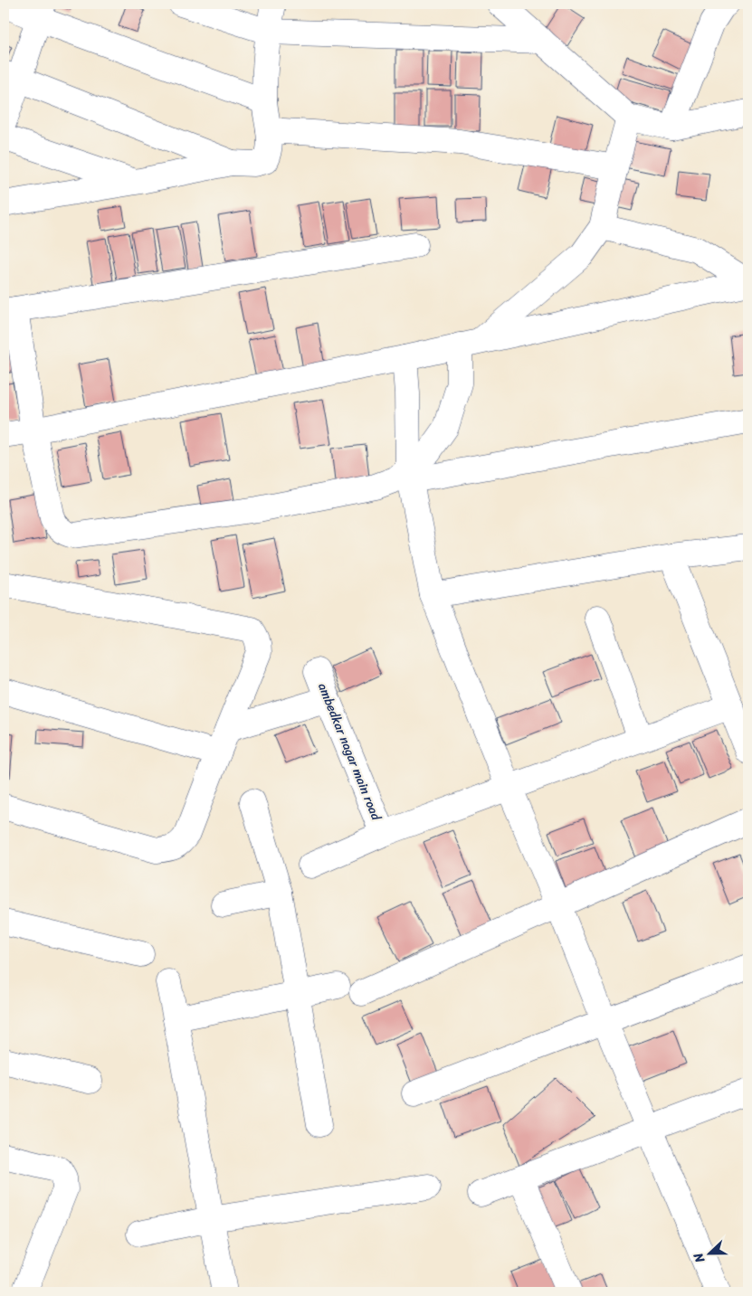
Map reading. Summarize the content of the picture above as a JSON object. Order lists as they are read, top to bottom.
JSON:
{
  "streets": {
    "street": ["ambedkar nagar main road"]
  },
  "north": "left"
}
